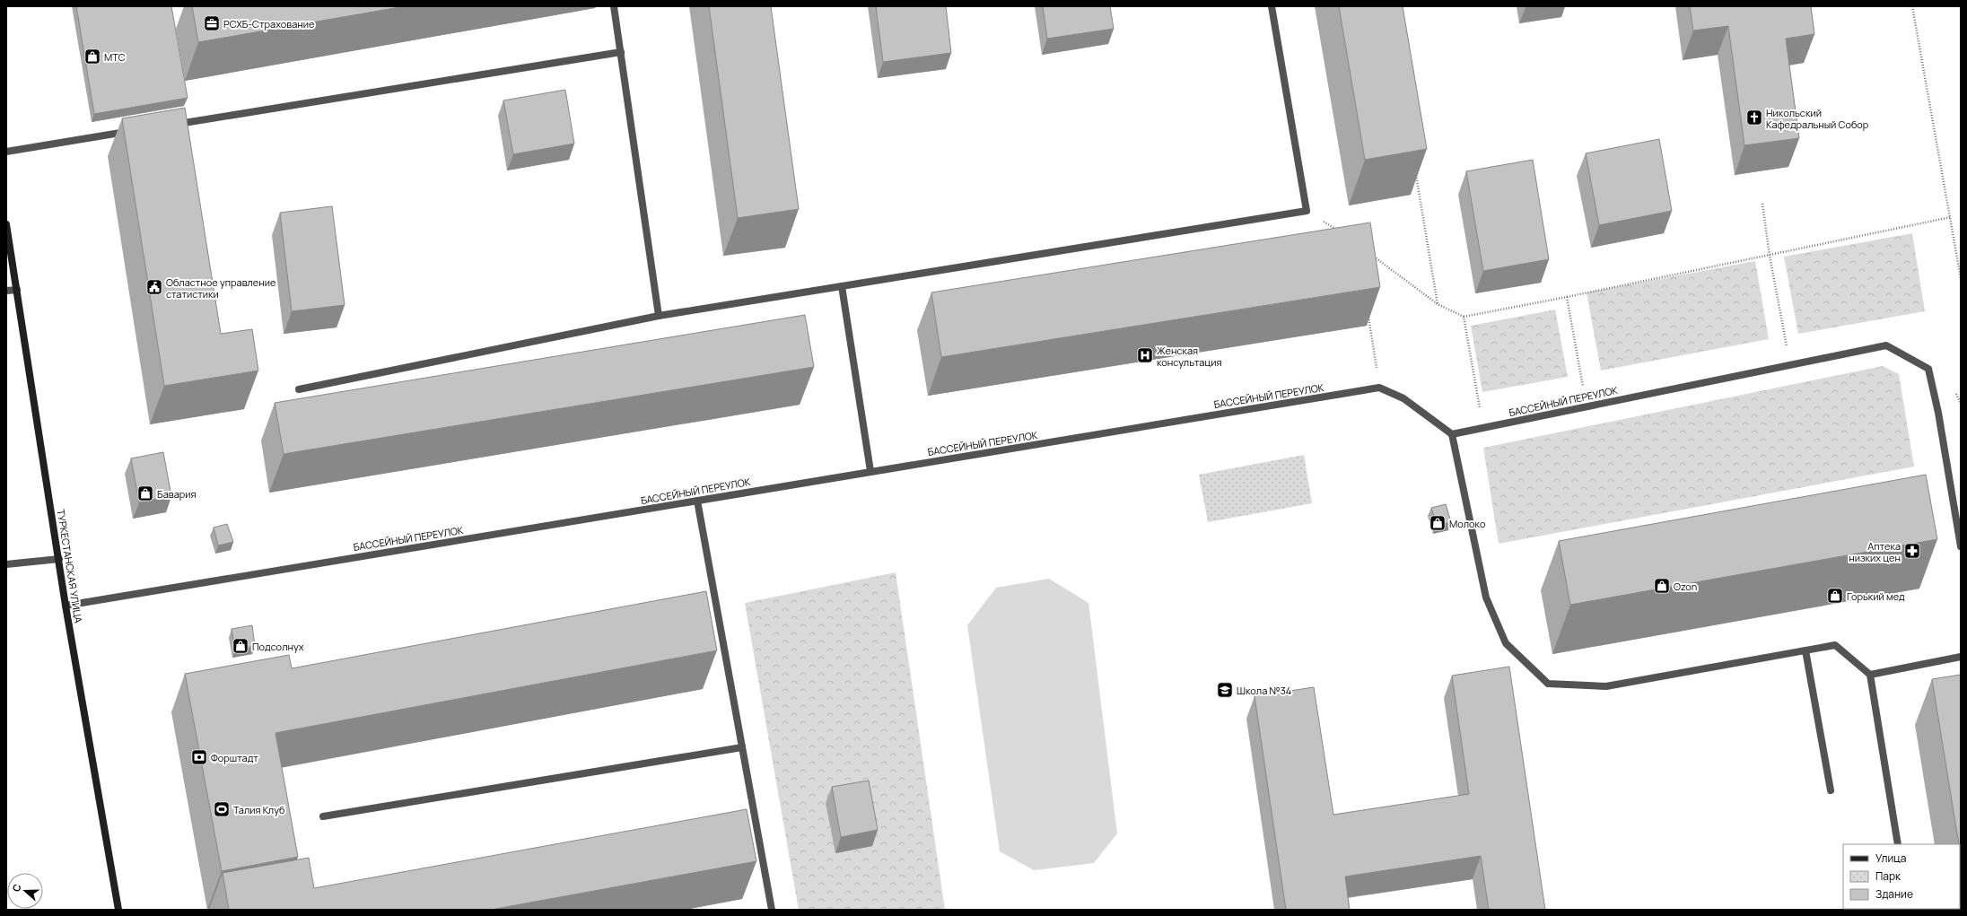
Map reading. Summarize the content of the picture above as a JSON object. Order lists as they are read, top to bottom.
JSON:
{
  "streets": {
    "main road": ["ТУРКЕСТАНСКАЯ УЛИЦА"],
    "street": ["БАССЕЙНЫЙ ПЕРЕУЛОК"]
  },
  "crossings": [
    ["БАССЕЙНЫЙ ПЕРЕУЛОК", "ТУРКЕСТАНСКАЯ УЛИЦА"]
  ],
  "places": {
    "office": ["РСХБ-Страхование"],
    "shop": [
      "МТС",
      "Бавария",
      "Молоко",
      "Ozon",
      "Горький мед",
      "Подсолнух"
    ],
    "church": ["Никольский Кафедральный Собор"],
    "public building": ["Областное управление статистики"],
    "hospital": ["Женская консультация"],
    "pharmacy": ["Аптека низких цен"],
    "school or university": ["Школа №34"],
    "bank": ["Форштадт"],
    "sports": ["Талия Клуб"]
  },
  "legend": ["Улица", "Парк", "Здание"],
  "north": "left"
}
